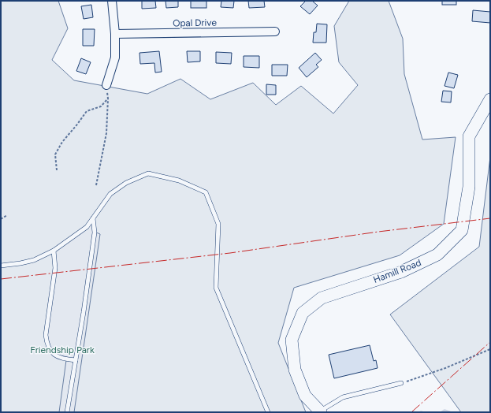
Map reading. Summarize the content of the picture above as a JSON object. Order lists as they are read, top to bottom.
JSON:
{
  "streets": {
    "street": ["Opal Drive", "Hamill Road"]
  },
  "parks": ["Friendship Park"]
}
